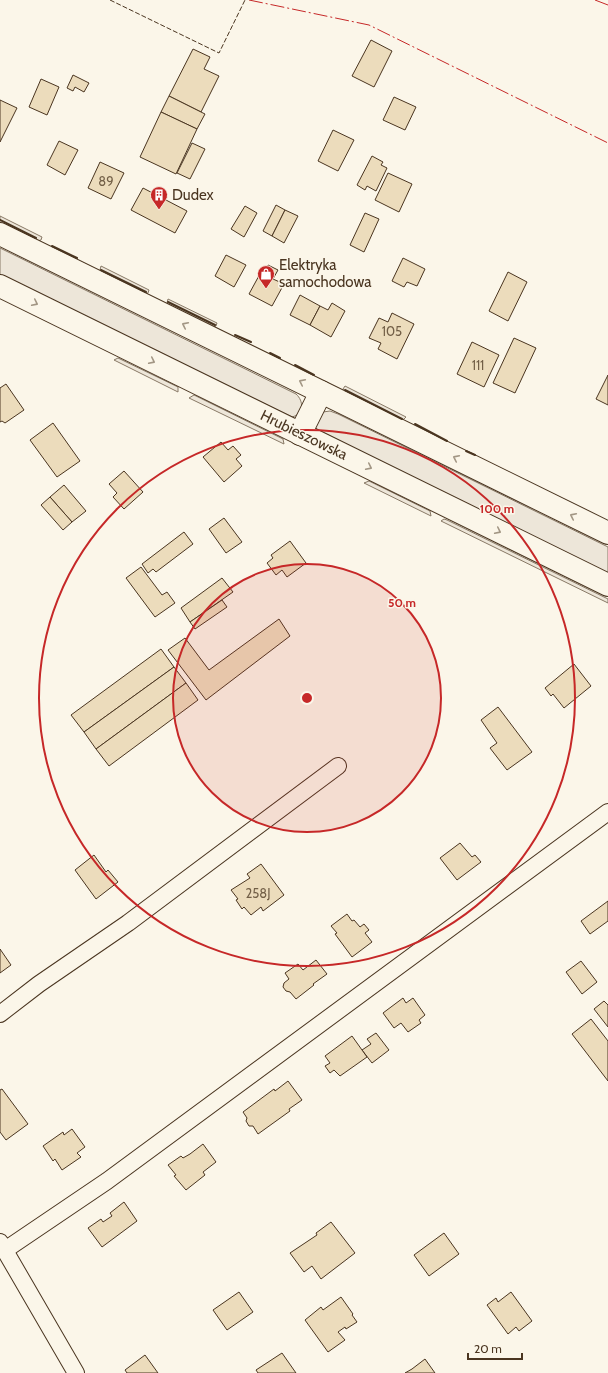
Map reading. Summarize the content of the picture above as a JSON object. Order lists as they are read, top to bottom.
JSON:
{
  "streets": {
    "main road": ["Hrubieszowska"]
  },
  "places": {
    "building": ["Dudex"],
    "shop": ["Elektryka samochodowa"]
  },
  "house_numbers": [
    "89",
    "105",
    "111",
    "258J"
  ],
  "scale_bar": "20 m",
  "rings": ["100 m", "50 m"]
}
